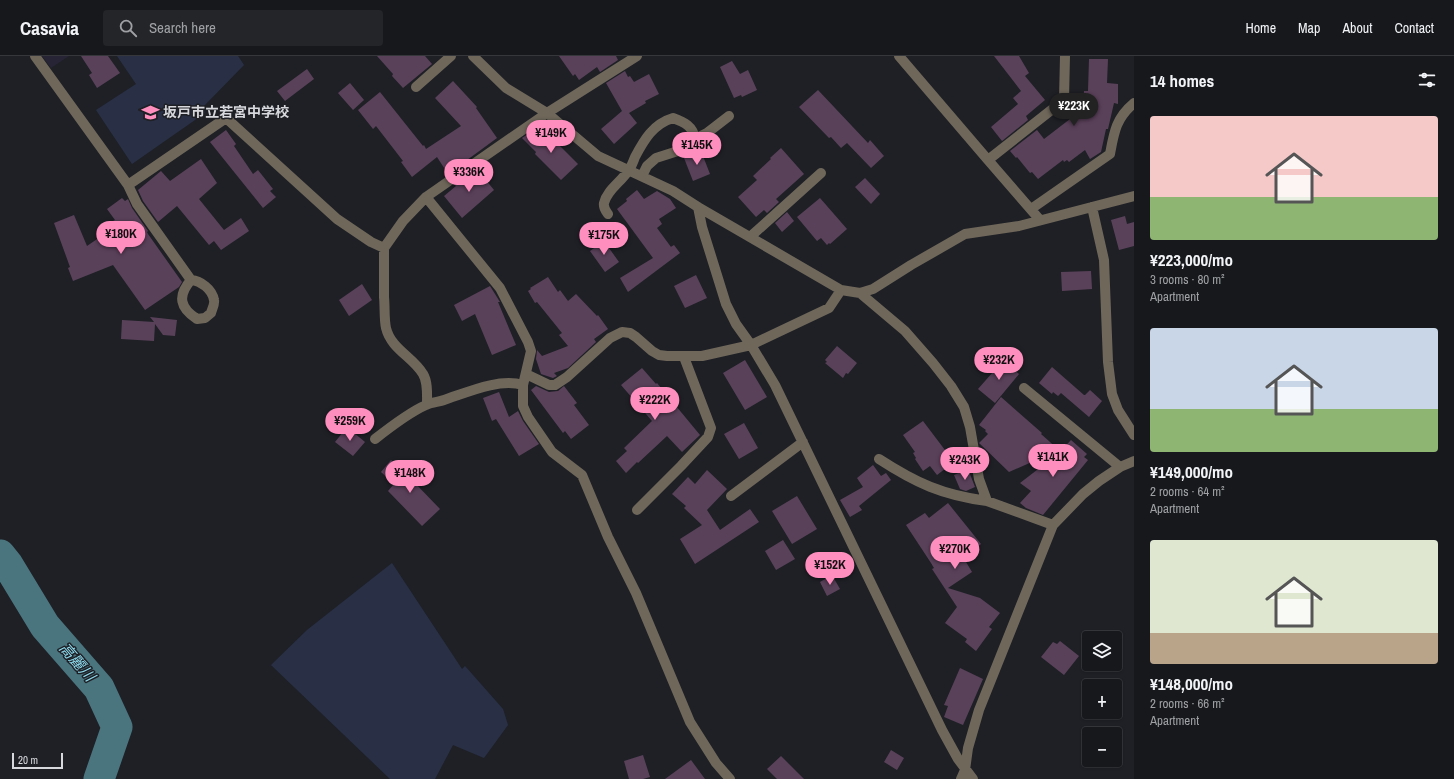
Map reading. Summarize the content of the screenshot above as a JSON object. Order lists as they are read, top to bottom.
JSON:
{
  "water": ["高麗川"],
  "places": {
    "school or university": ["坂戸市立若宮中学校"]
  },
  "scale_bar": "20 m",
  "page": {
    "header": "Casavia",
    "search": "Search here",
    "nav": [
      "Home",
      "Map",
      "About",
      "Contact"
    ],
    "heading": "14 homes",
    "price": [
      "¥223K",
      "¥149K",
      "¥145K",
      "¥336K",
      "¥180K",
      "¥175K",
      "¥232K",
      "¥222K",
      "¥259K",
      "¥141K",
      "¥243K",
      "¥148K",
      "¥270K",
      "¥152K"
    ],
    "list": [
      {
        "name": "¥223,000/mo",
        "note": "3 rooms · 80 m² · Apartment"
      },
      {
        "name": "¥149,000/mo",
        "note": "2 rooms · 64 m² · Apartment"
      },
      {
        "name": "¥148,000/mo",
        "note": "2 rooms · 66 m² · Apartment"
      }
    ],
    "map_buttons": ["+", "−"],
    "scale": "20 m"
  }
}
